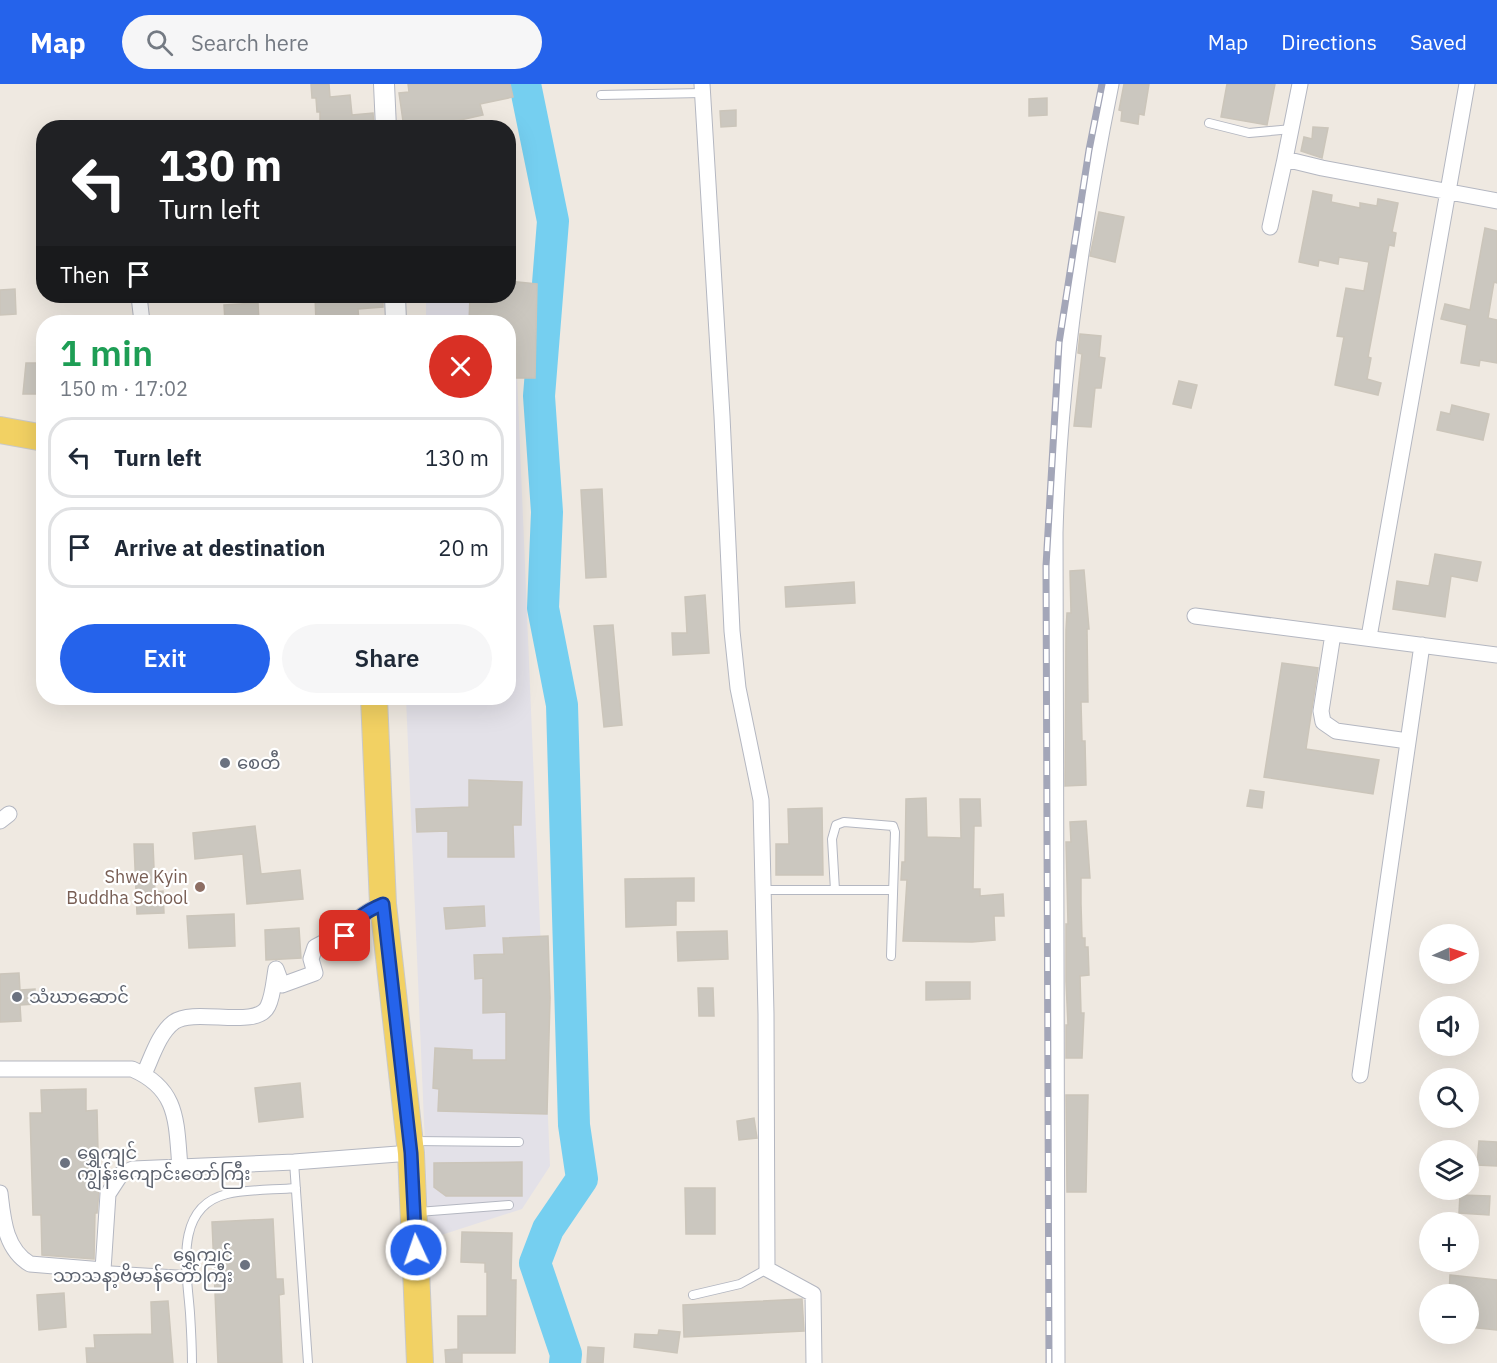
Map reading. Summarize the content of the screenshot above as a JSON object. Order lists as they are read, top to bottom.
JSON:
{
  "places": [
    "စေတီ",
    "Shwe Kyin Buddha School",
    "သံဃာဆောင်",
    "ရွှေကျင် ကျွန်းကျောင်းတော်ကြီး",
    "ရွှေကျင် သာသနာ့ဗိမာန်တော်ကြီး"
  ],
  "north": "right",
  "page": {
    "header": "Map",
    "search": "Search here",
    "nav": ["Map", "Directions", "Saved"],
    "turn": ["130 m", "Turn left"],
    "then": "Then",
    "heading": ["1 min", "150 m · 17:02"],
    "list": [
      {
        "name": "Turn left",
        "value": "130 m"
      },
      {
        "name": "Arrive at destination",
        "value": "20 m"
      }
    ],
    "buttons": ["Exit", "Share"],
    "map_buttons": ["+", "−"]
  }
}
